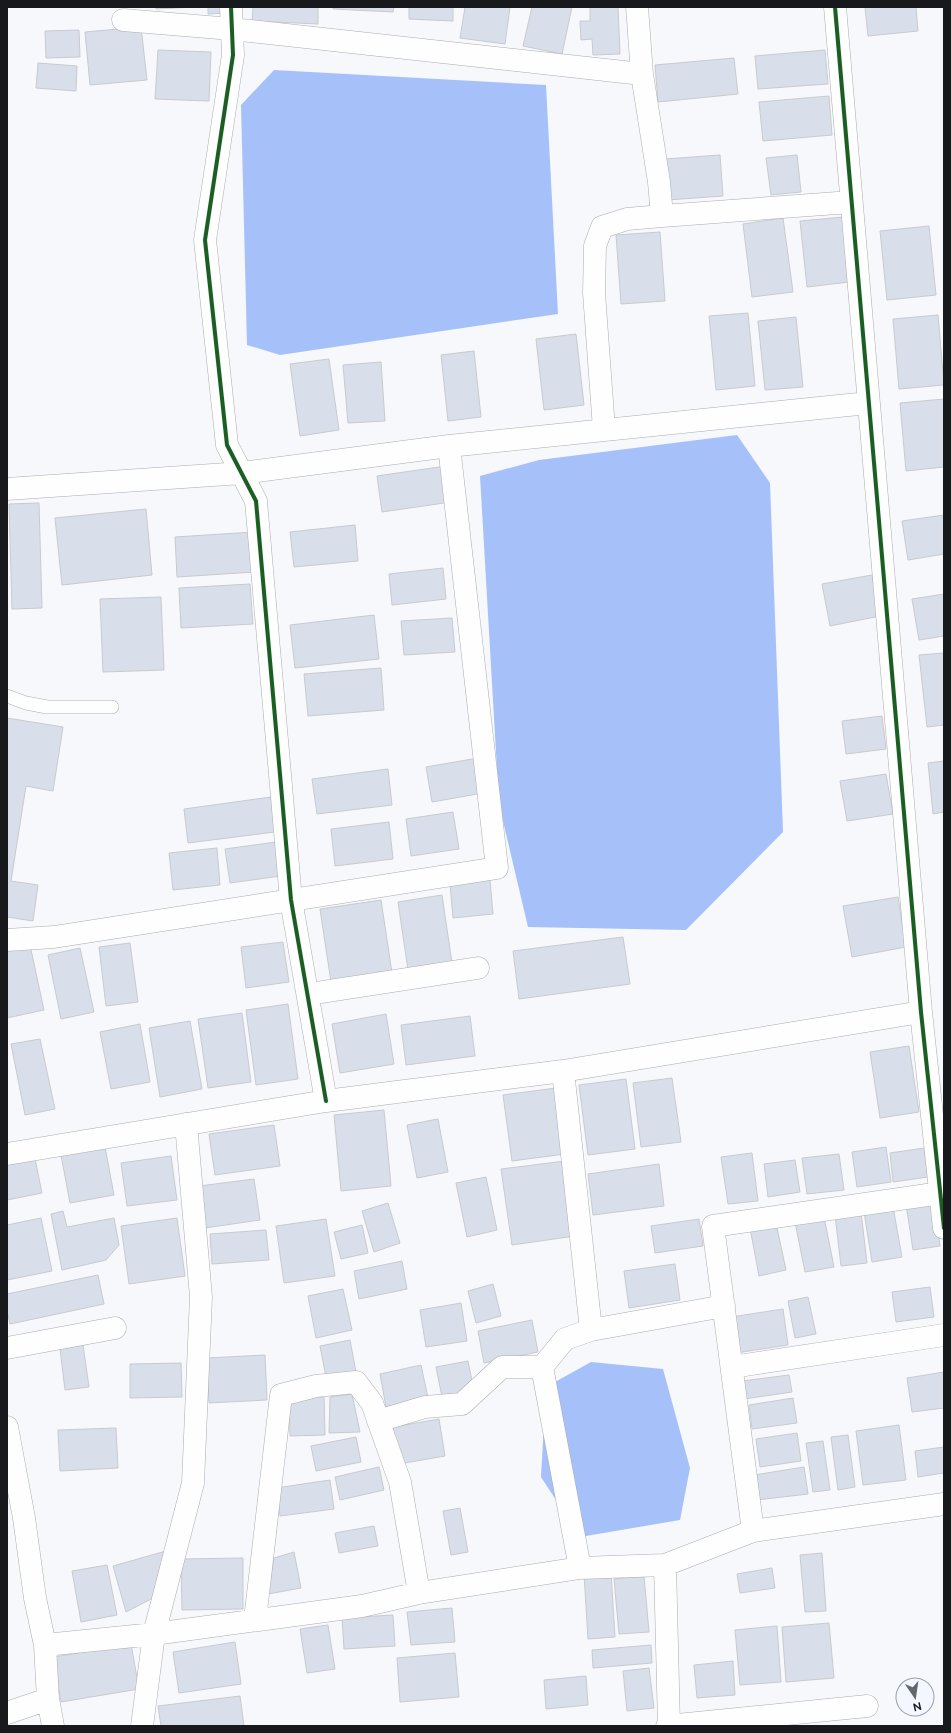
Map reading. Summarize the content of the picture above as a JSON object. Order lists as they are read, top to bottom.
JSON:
{
  "north": "bottom"
}
